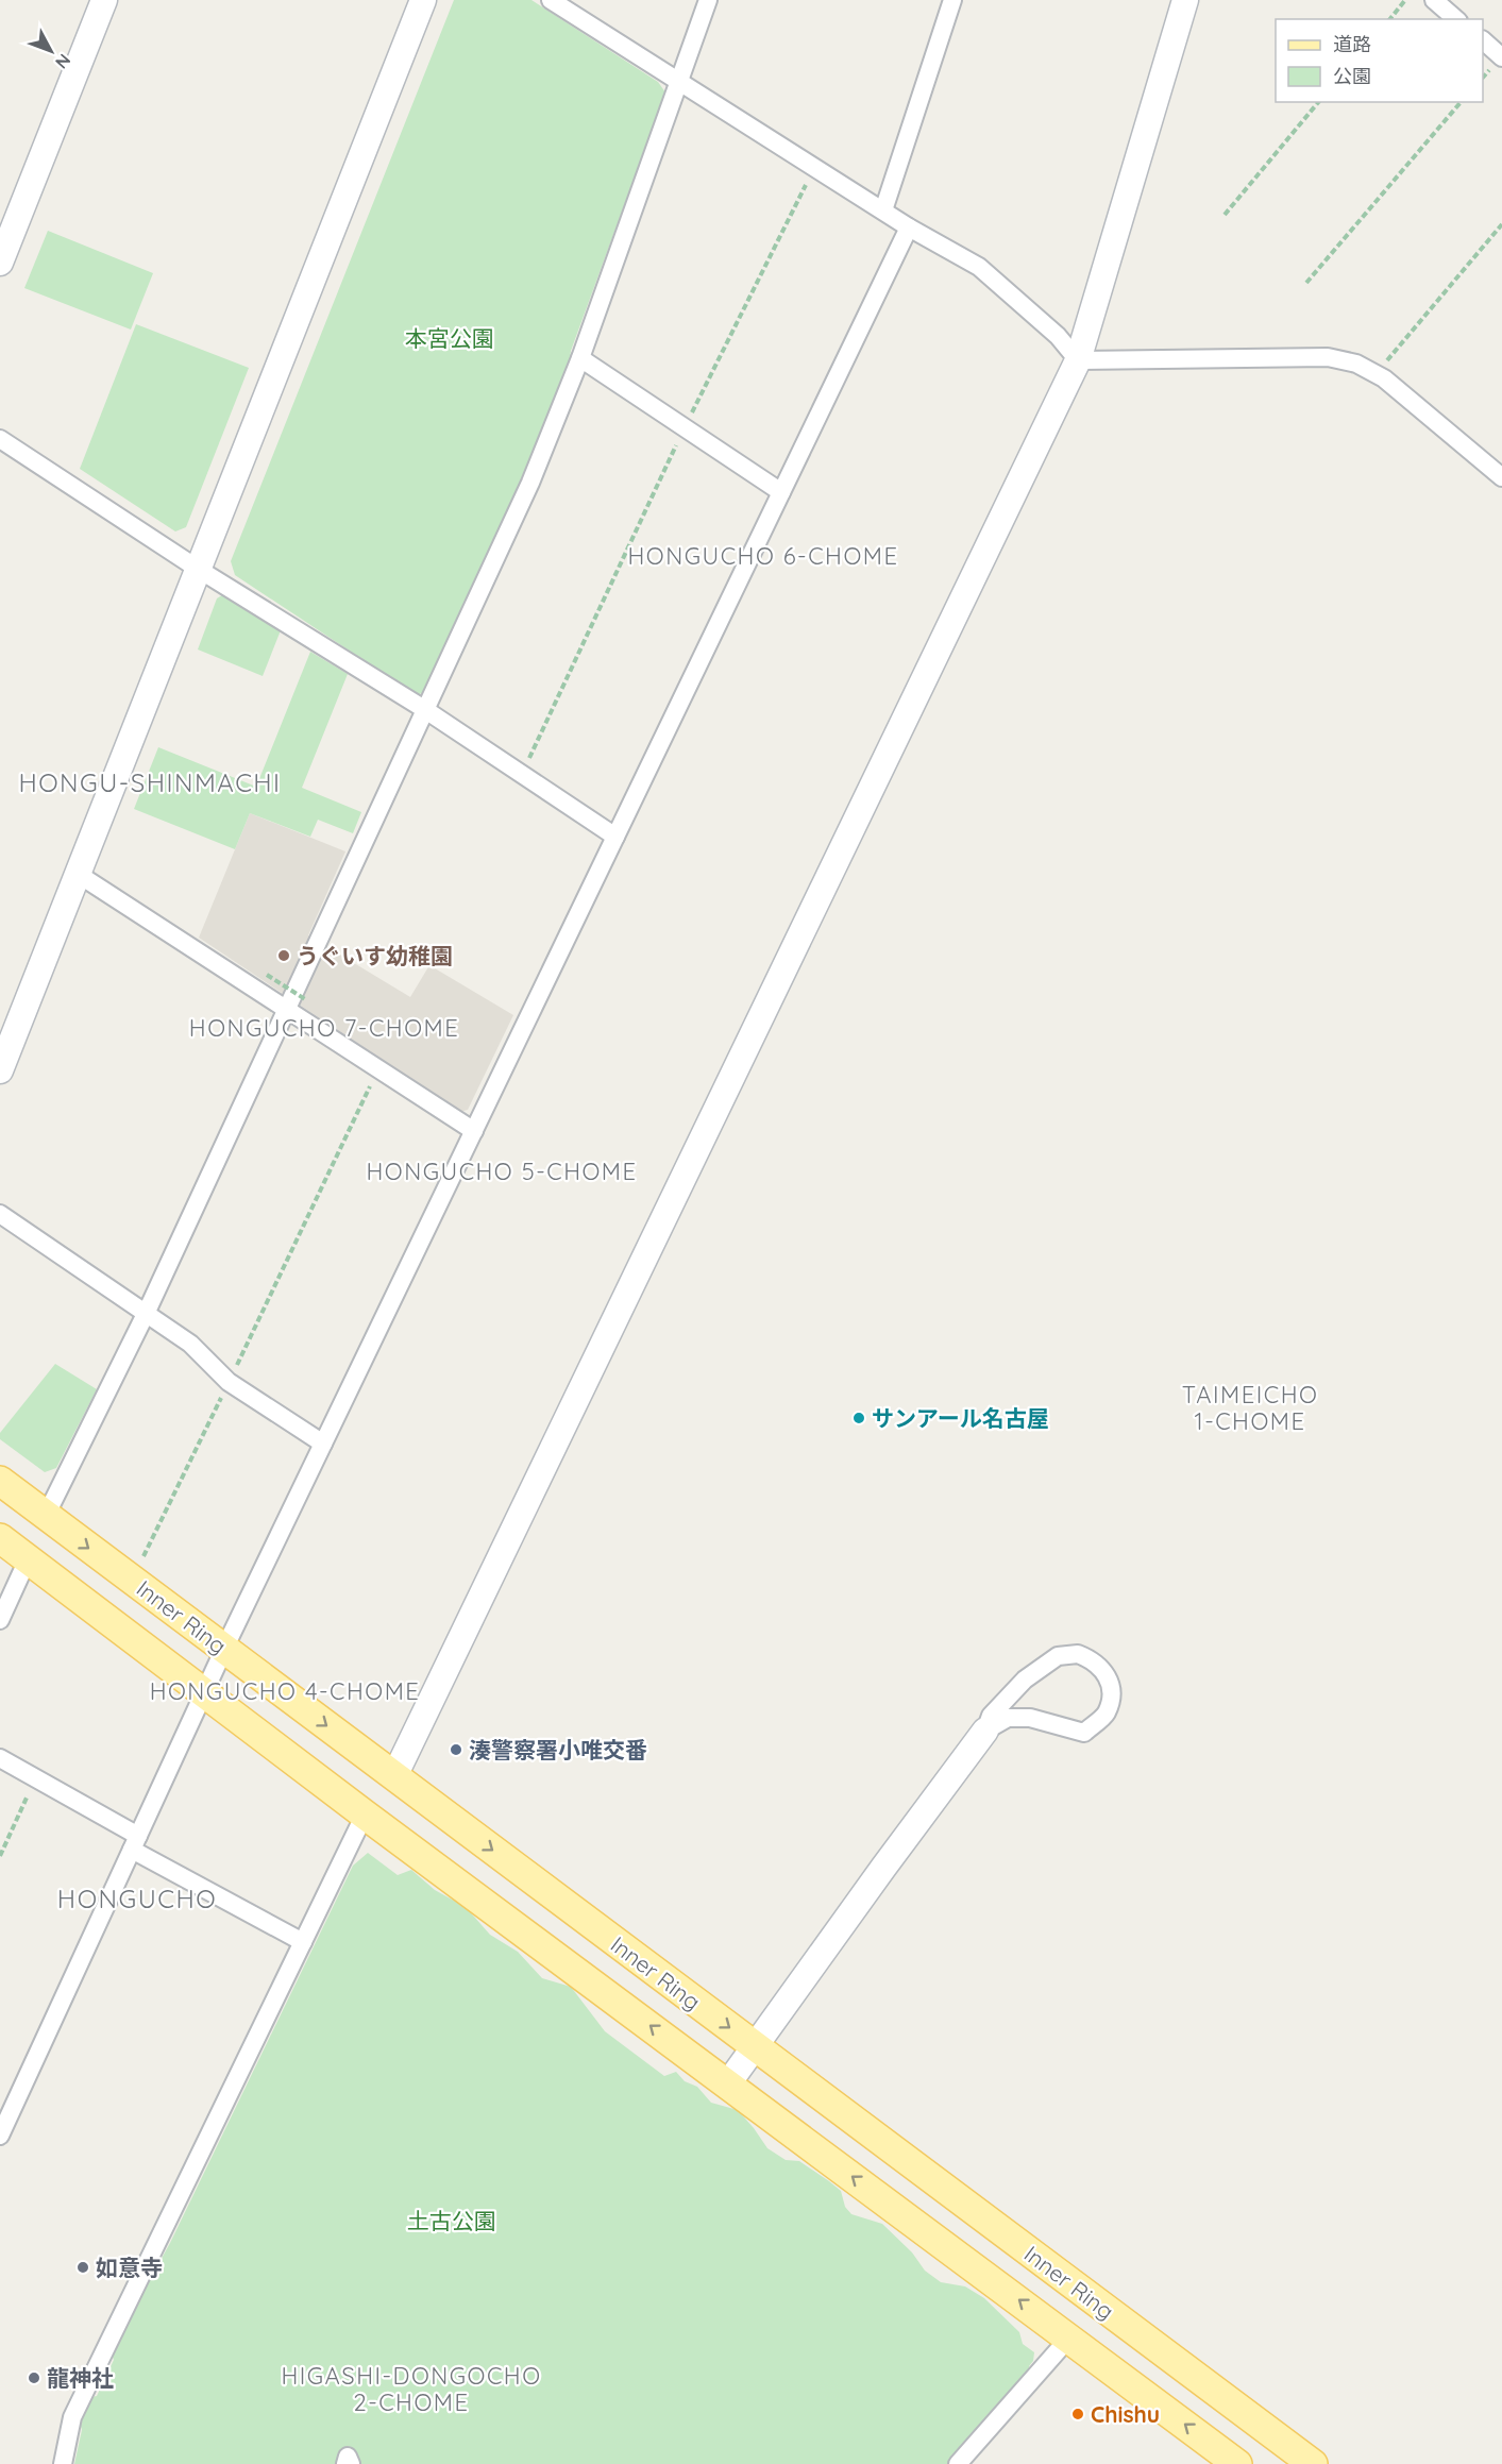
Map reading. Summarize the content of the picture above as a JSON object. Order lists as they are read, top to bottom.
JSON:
{
  "streets": {
    "main road": ["Inner Ring"]
  },
  "districts": [
    "HONGUCHO 6-CHOME",
    "HONGU-SHINMACHI",
    "HONGUCHO 7-CHOME",
    "HONGUCHO 5-CHOME",
    "TAIMEICHO 1-CHOME",
    "HONGUCHO 4-CHOME",
    "HONGUCHO",
    "HIGASHI-DONGOCHO 2-CHOME"
  ],
  "parks": ["本宮公園", "土古公園"],
  "places": [
    "うぐいす幼稚園",
    "サンアール名古屋",
    "湊警察署小唯交番",
    "如意寺",
    "龍神社",
    "Chishu"
  ],
  "legend": ["道路", "公園"],
  "north": "bottom right"
}
